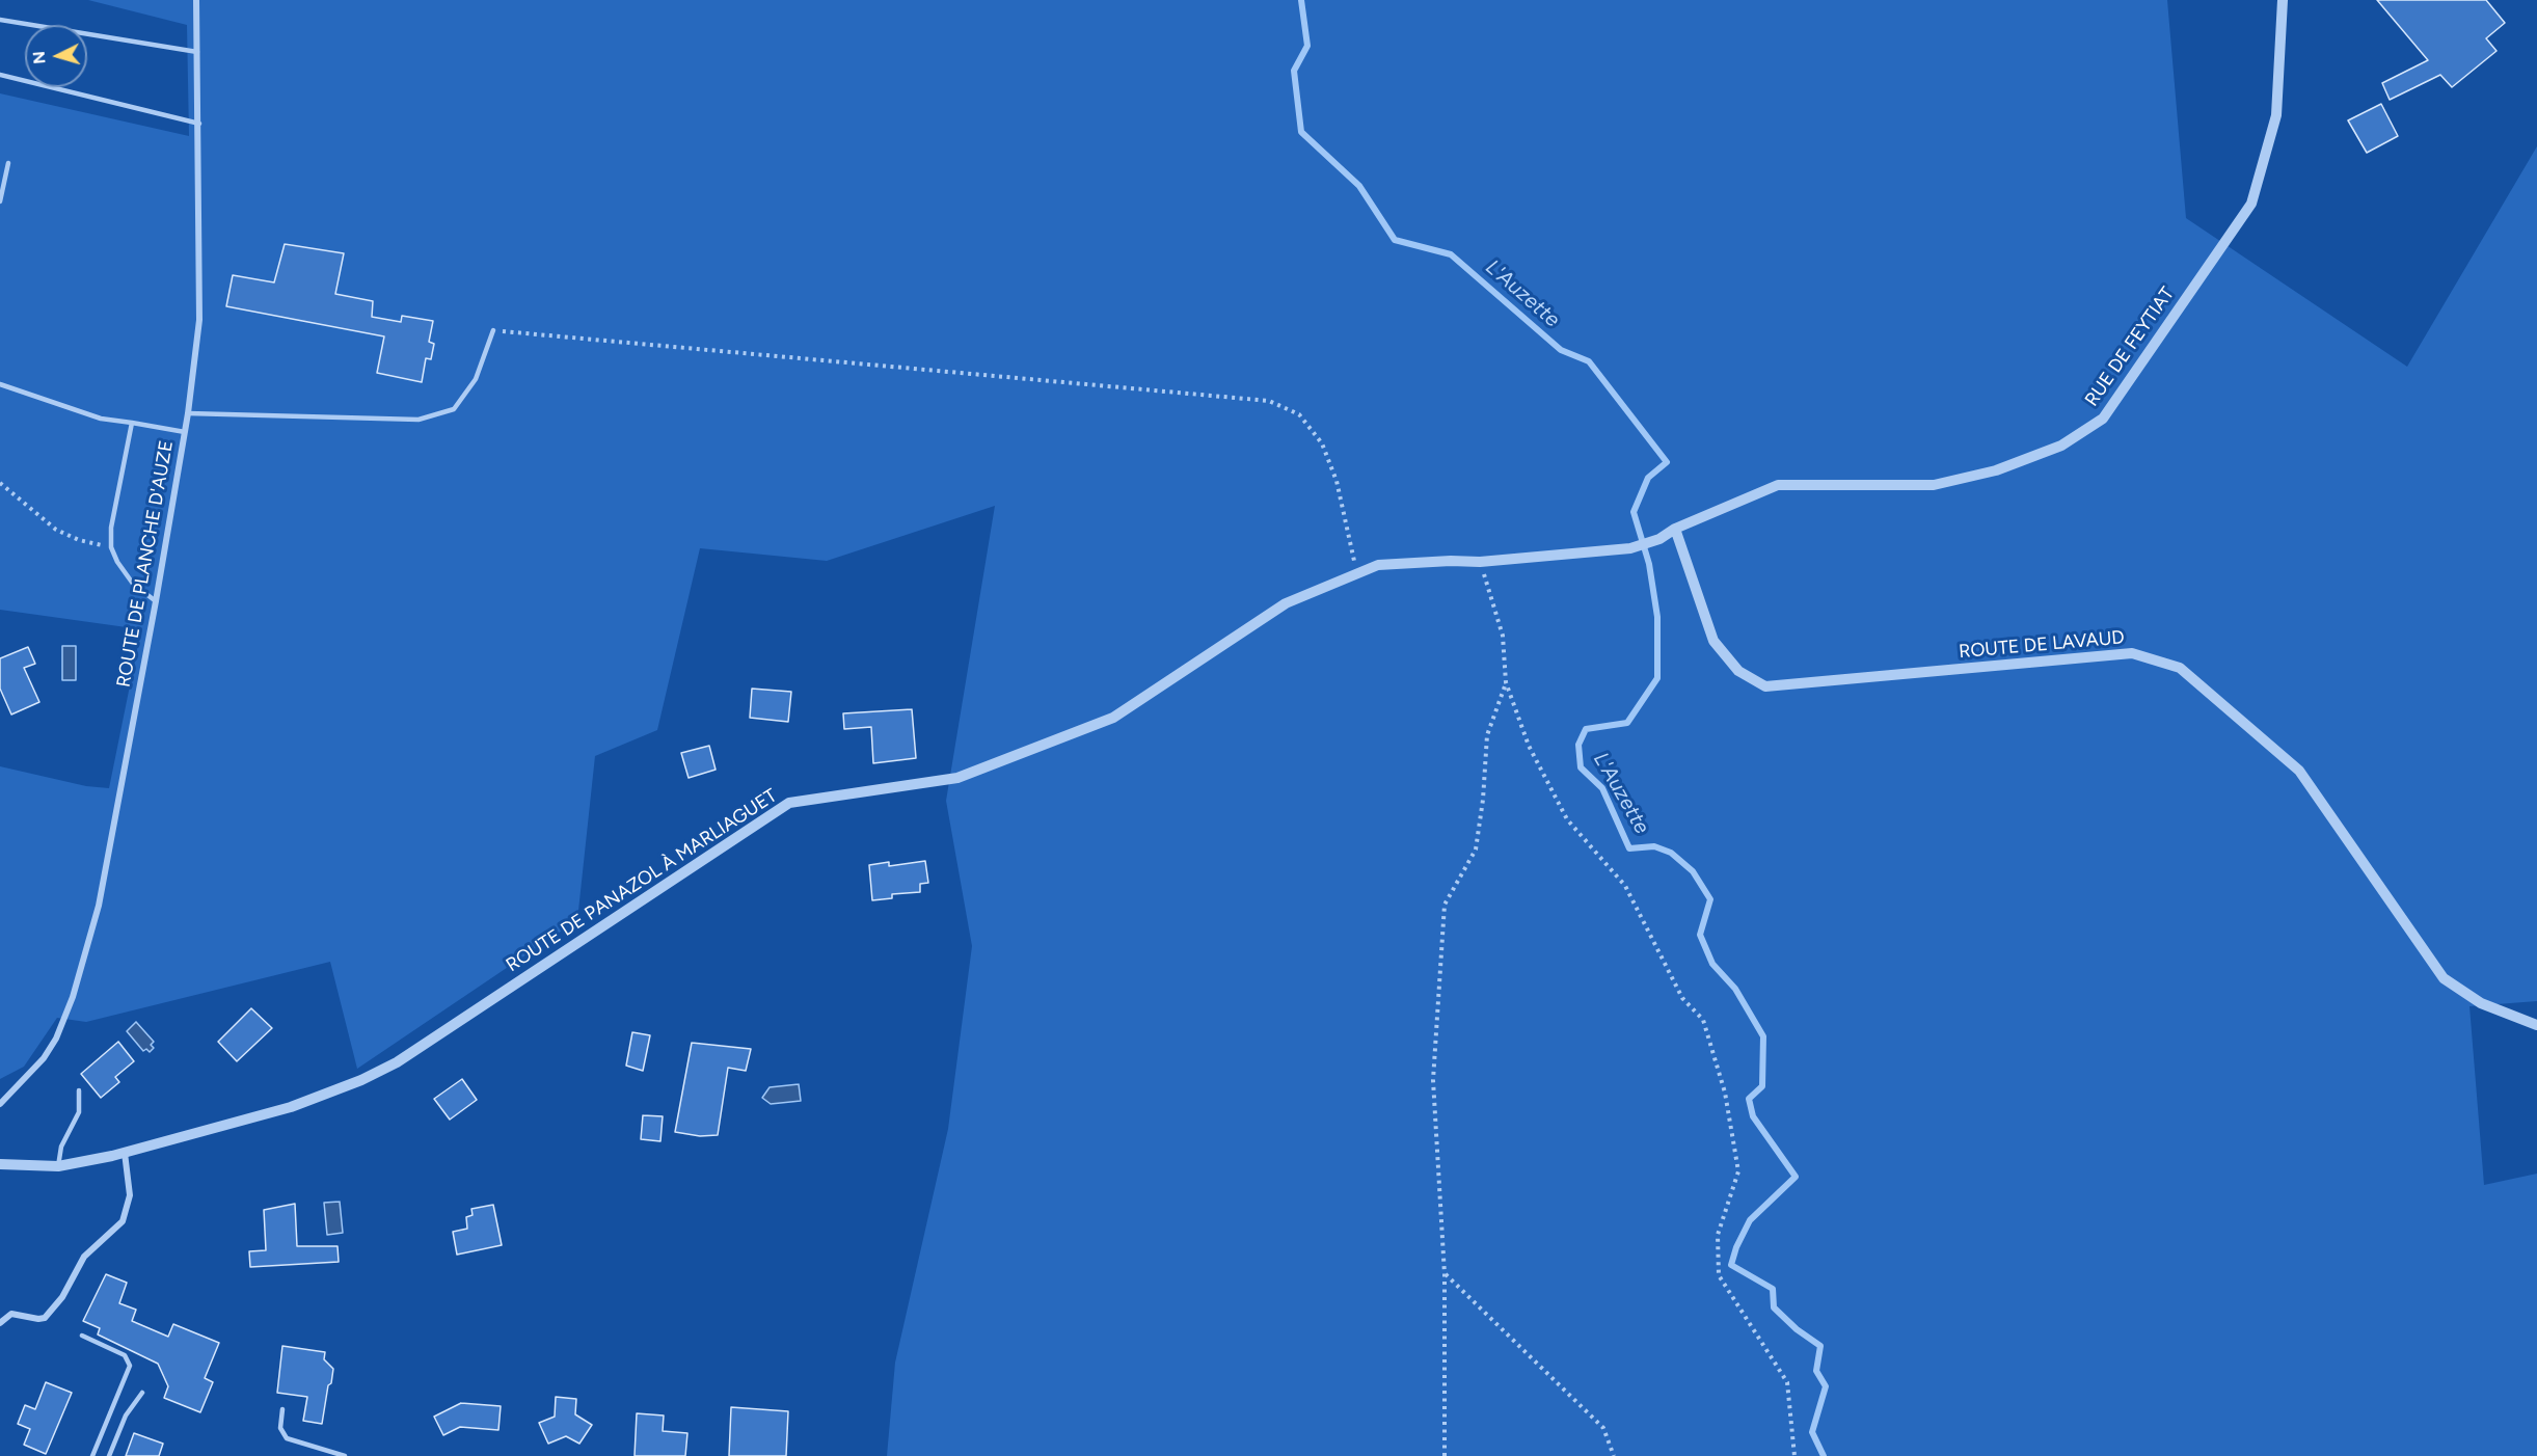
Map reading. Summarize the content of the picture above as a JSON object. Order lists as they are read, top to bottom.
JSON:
{
  "streets": {
    "street": [
      "RUE DE FEYTIAT",
      "ROUTE DE PLANCHE D'AUZE",
      "ROUTE DE LAVAUD",
      "ROUTE DE PANAZOL À MARLIAGUET"
    ]
  },
  "crossings": [
    ["RUE DE FEYTIAT", "ROUTE DE LAVAUD"],
    ["RUE DE FEYTIAT", "ROUTE DE PANAZOL À MARLIAGUET"]
  ],
  "water": ["L'Auzette"],
  "north": "left"
}
